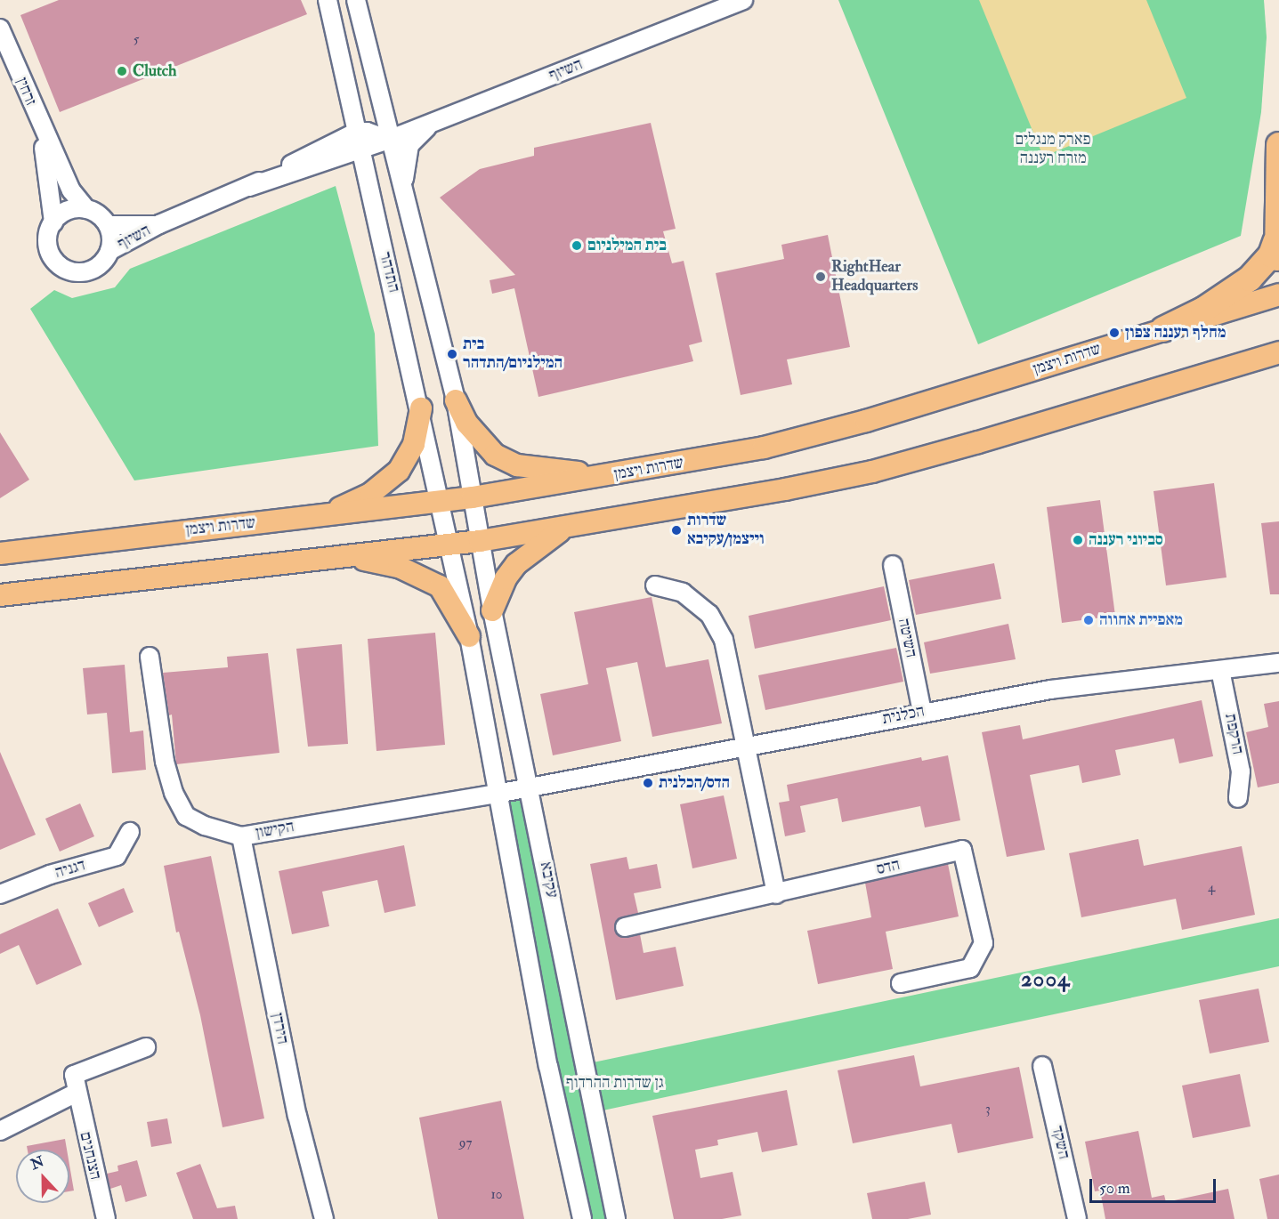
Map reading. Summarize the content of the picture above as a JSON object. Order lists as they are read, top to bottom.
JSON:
{
  "streets": {
    "main road": ["שדרות ויצמן"],
    "street": [
      "השיזף",
      "זרחין",
      "התדהר",
      "השיטה",
      "הכלנית",
      "הרקפת",
      "הקישון",
      "הדס",
      "דגניה",
      "עקיבא",
      "הירדן",
      "השקד",
      "הצנחנים"
    ]
  },
  "crossings": [
    ["השיזף", "זרחין"],
    ["השיזף", "התדהר"],
    ["התדהר", "שדרות ויצמן"],
    ["התדהר", "עקיבא"],
    ["השיטה", "הכלנית"],
    ["הכלנית", "הרקפת"],
    ["הכלנית", "הקישון"],
    ["הכלנית", "עקיבא"],
    ["הקישון", "עקיבא"],
    ["הקישון", "הירדן"]
  ],
  "districts": ["2004"],
  "parks": ["פארק מנגלים מזרח רעננה", "גן שדרות ההרדוף"],
  "places": [
    "Clutch",
    "בית המילניום",
    "RightHear Headquarters",
    "מחלף רעננה צפון",
    "בית המילניום/התדהר",
    "שדרות וייצמן/עקיבא",
    "סביוני רעננה",
    "מאפיית אחווה",
    "הדס/הכלנית"
  ],
  "house_numbers": [
    "5",
    "4",
    "3",
    "97",
    "10"
  ],
  "scale_bar": "50 m",
  "north": "top"
}
